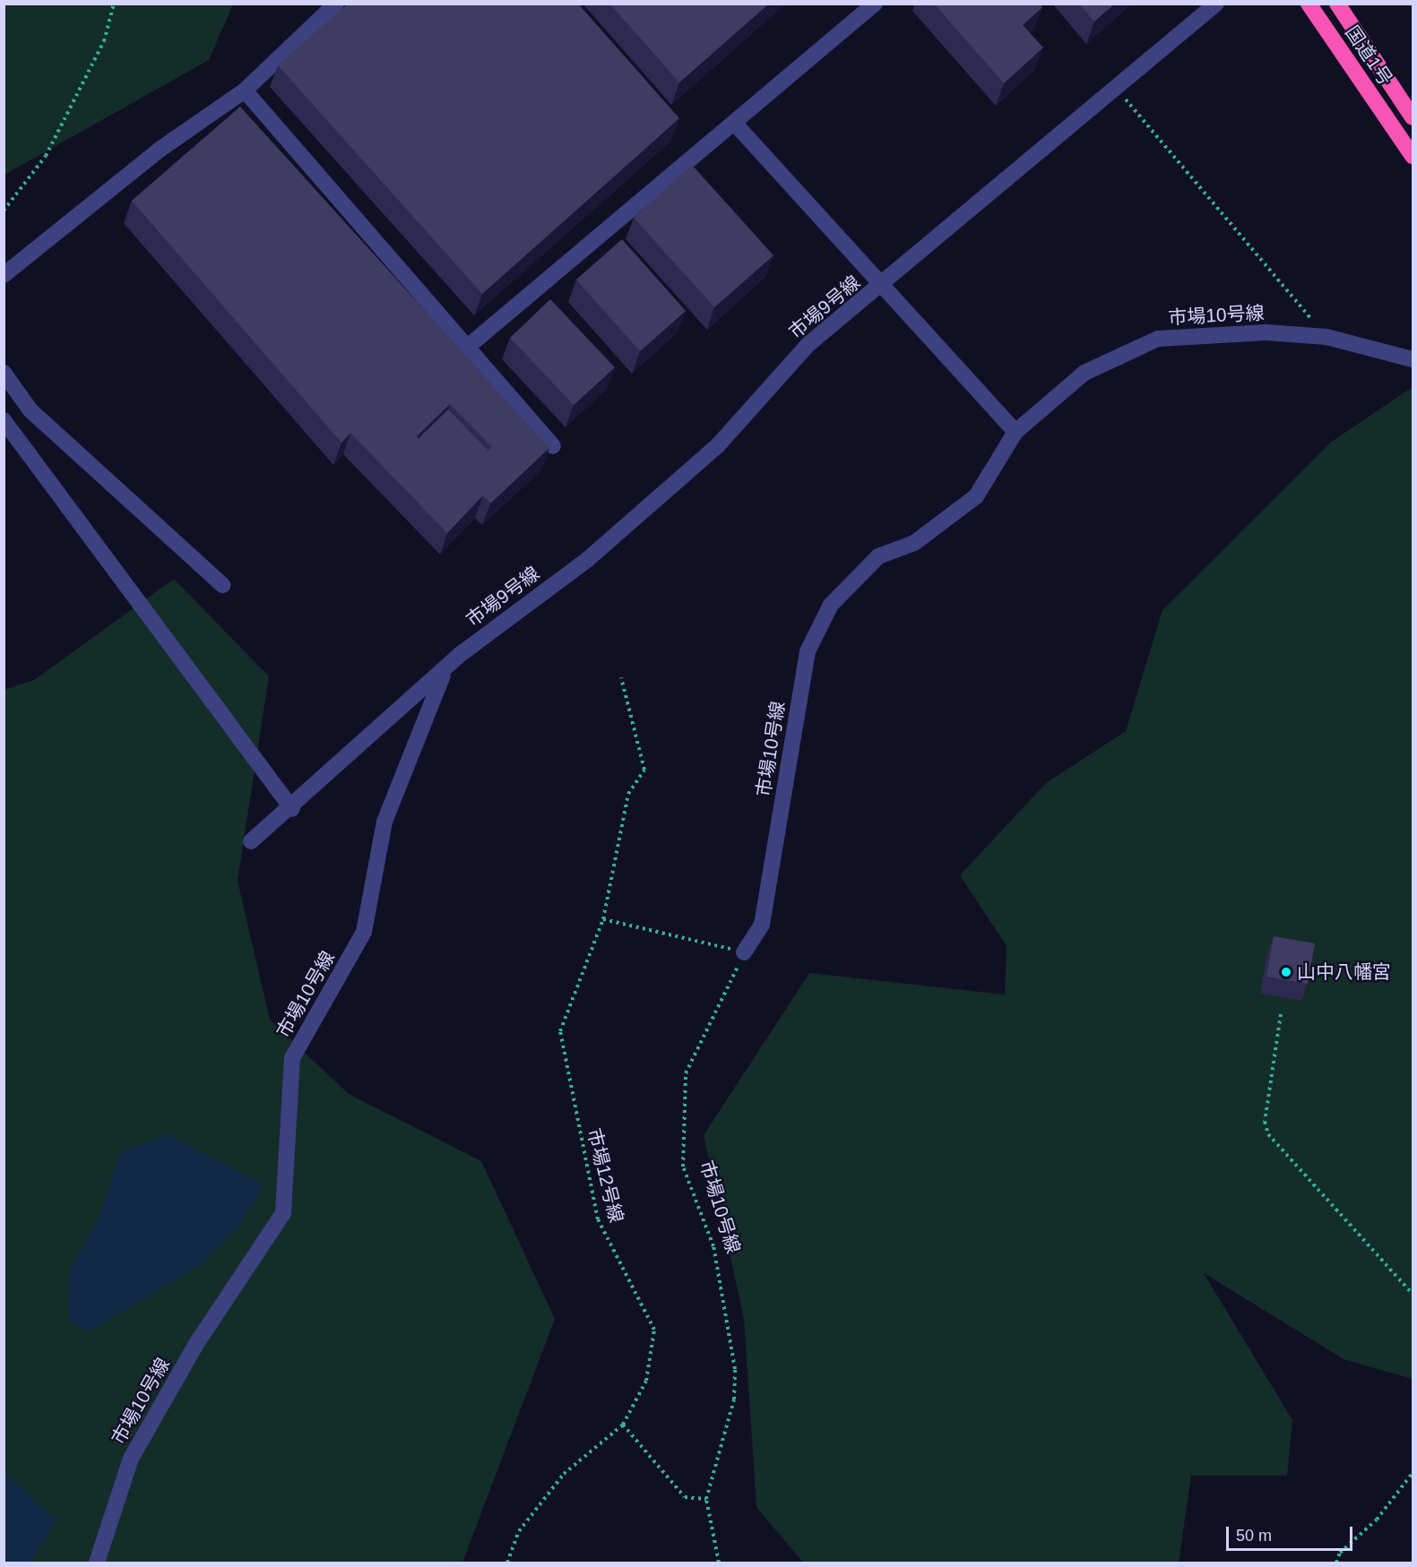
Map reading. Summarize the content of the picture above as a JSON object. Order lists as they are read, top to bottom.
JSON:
{
  "streets": {
    "highway": ["国道1号"],
    "street": ["市場9号線", "市場10号線"],
    "path": ["市場12号線"]
  },
  "crossings": [
    ["市場9号線", "市場10号線"]
  ],
  "places": ["山中八幡宮"],
  "scale_bar": "50 m"
}
